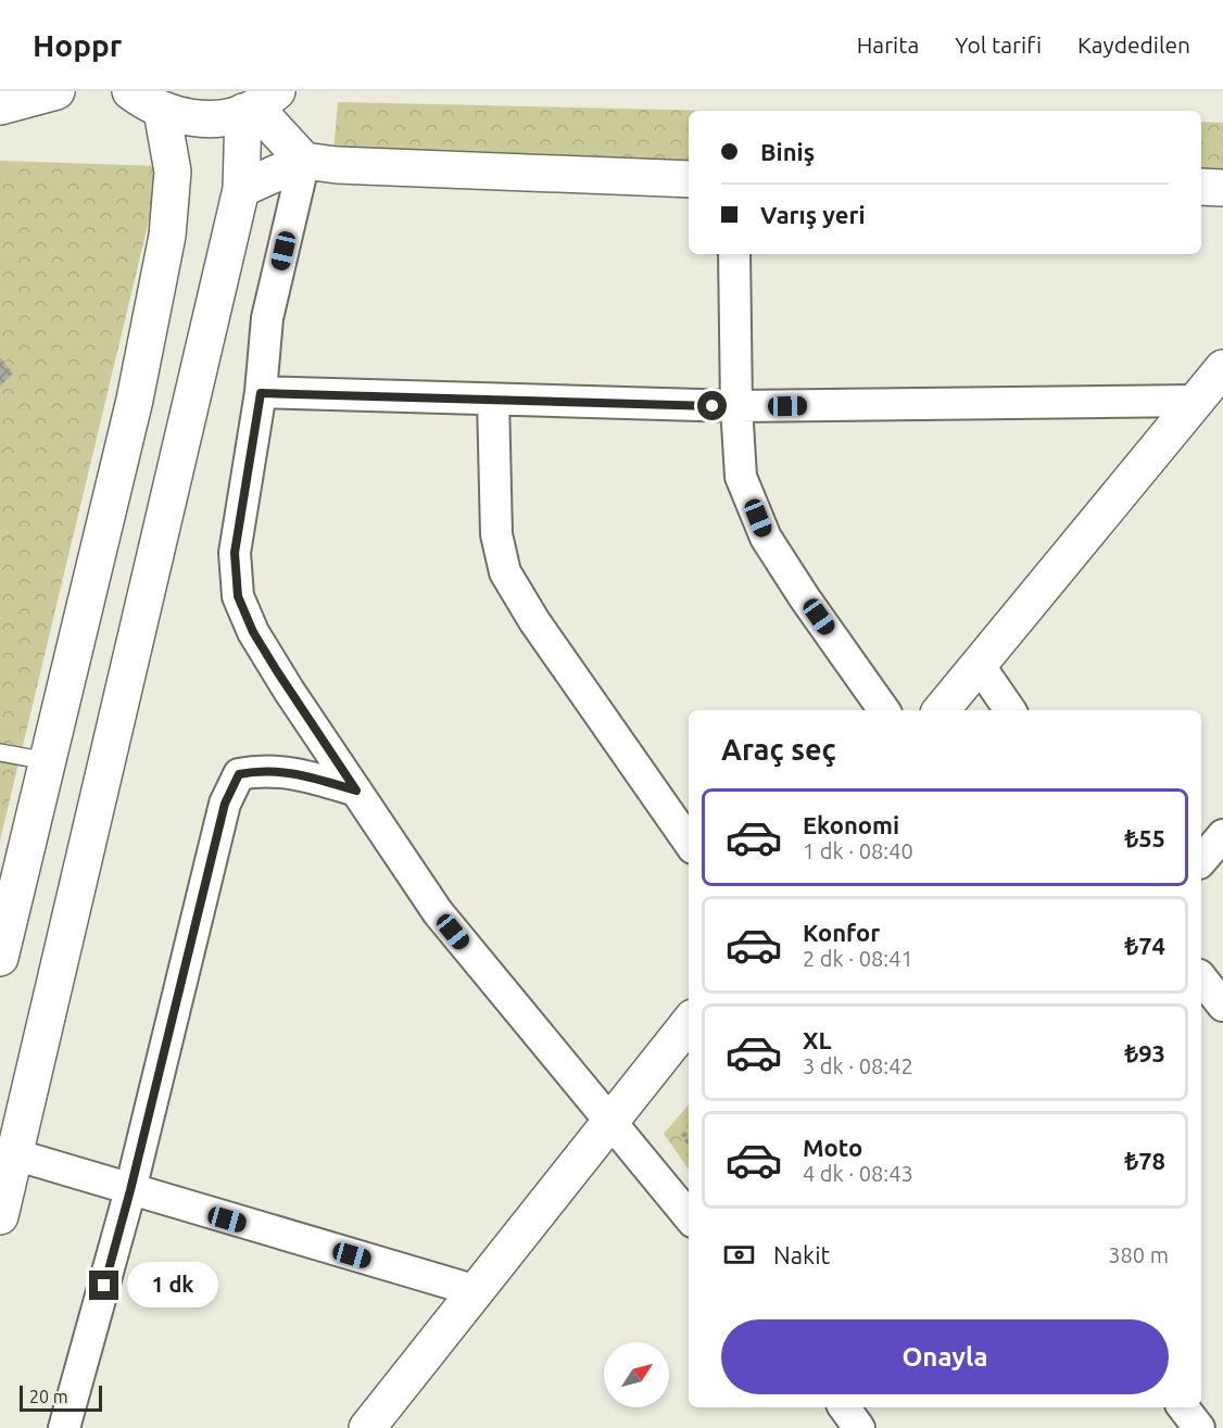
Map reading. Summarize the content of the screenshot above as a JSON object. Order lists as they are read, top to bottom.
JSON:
{
  "scale_bar": "20 m",
  "north": "top right",
  "page": {
    "header": "Hoppr",
    "nav": ["Harita", "Yol tarifi", "Kaydedilen"],
    "banner": ["Biniş", "Varış yeri"],
    "heading": "Araç seç",
    "list": [
      {
        "name": "Ekonomi",
        "note": "1 dk · 08:40",
        "value": "₺55"
      },
      {
        "name": "Konfor",
        "note": "2 dk · 08:41",
        "value": "₺74"
      },
      {
        "name": "XL",
        "note": "3 dk · 08:42",
        "value": "₺93"
      },
      {
        "name": "Moto",
        "note": "4 dk · 08:43",
        "value": "₺78"
      }
    ],
    "pay": ["Nakit", "380 m"],
    "bubble": "1 dk",
    "buttons": "Onayla",
    "scale": "20 m"
  }
}
